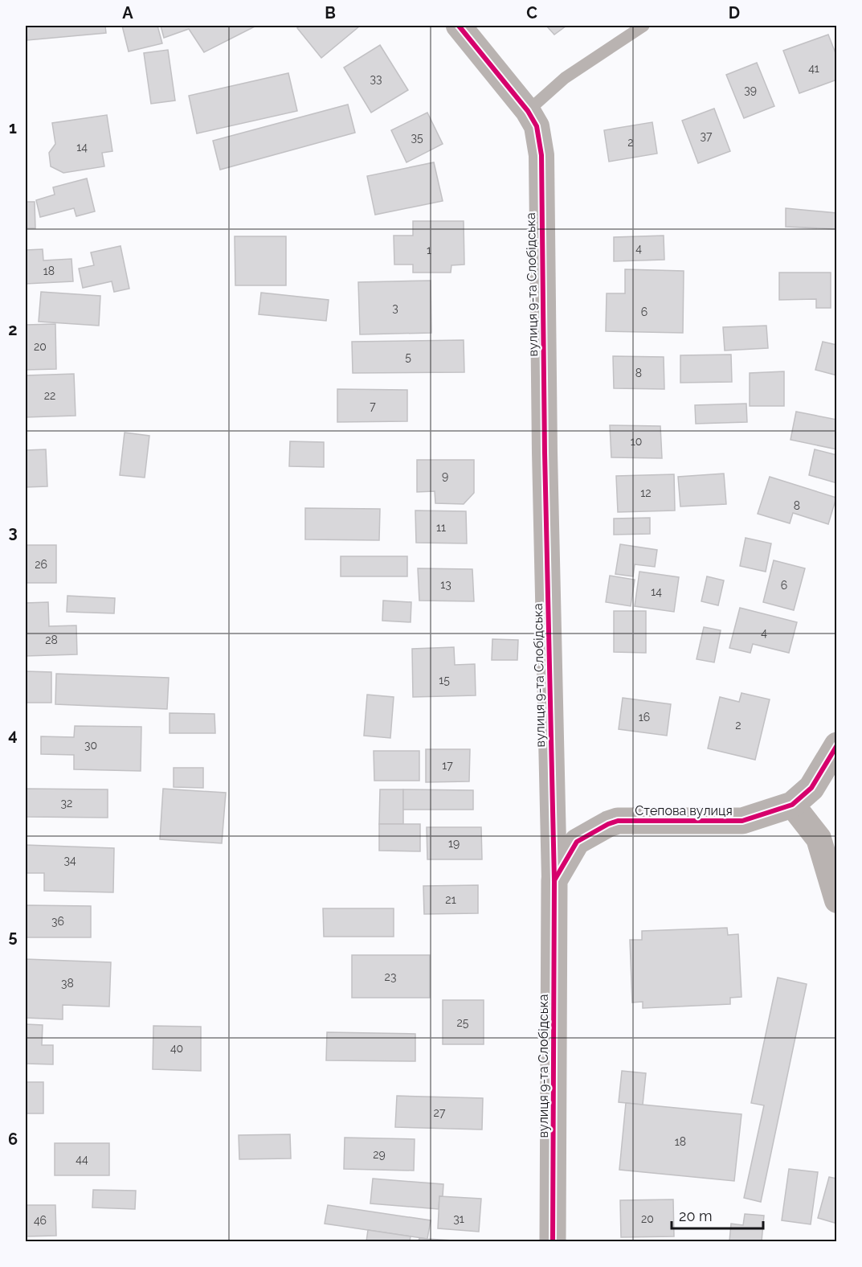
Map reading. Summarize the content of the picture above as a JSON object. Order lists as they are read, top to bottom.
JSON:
{
  "streets": {
    "street": ["вулиця 9-та Слобідська", "Степова вулиця"]
  },
  "crossings": [
    ["вулиця 9-та Слобідська", "Степова вулиця"]
  ],
  "house_numbers": [
    "41",
    "33",
    "39",
    "37",
    "35",
    "2",
    "14",
    "4",
    "1",
    "18",
    "3",
    "6",
    "20",
    "5",
    "8",
    "22",
    "7",
    "10",
    "9",
    "12",
    "8",
    "11",
    "26",
    "13",
    "6",
    "14",
    "4",
    "28",
    "15",
    "16",
    "2",
    "30",
    "17",
    "32",
    "19",
    "34",
    "21",
    "36",
    "23",
    "38",
    "25",
    "40",
    "27",
    "18",
    "29",
    "44",
    "31",
    "20",
    "46"
  ],
  "scale_bar": "20 m",
  "grid": {
    "columns": [
      "A",
      "B",
      "C",
      "D"
    ],
    "rows": [
      "1",
      "2",
      "3",
      "4",
      "5",
      "6"
    ]
  }
}
